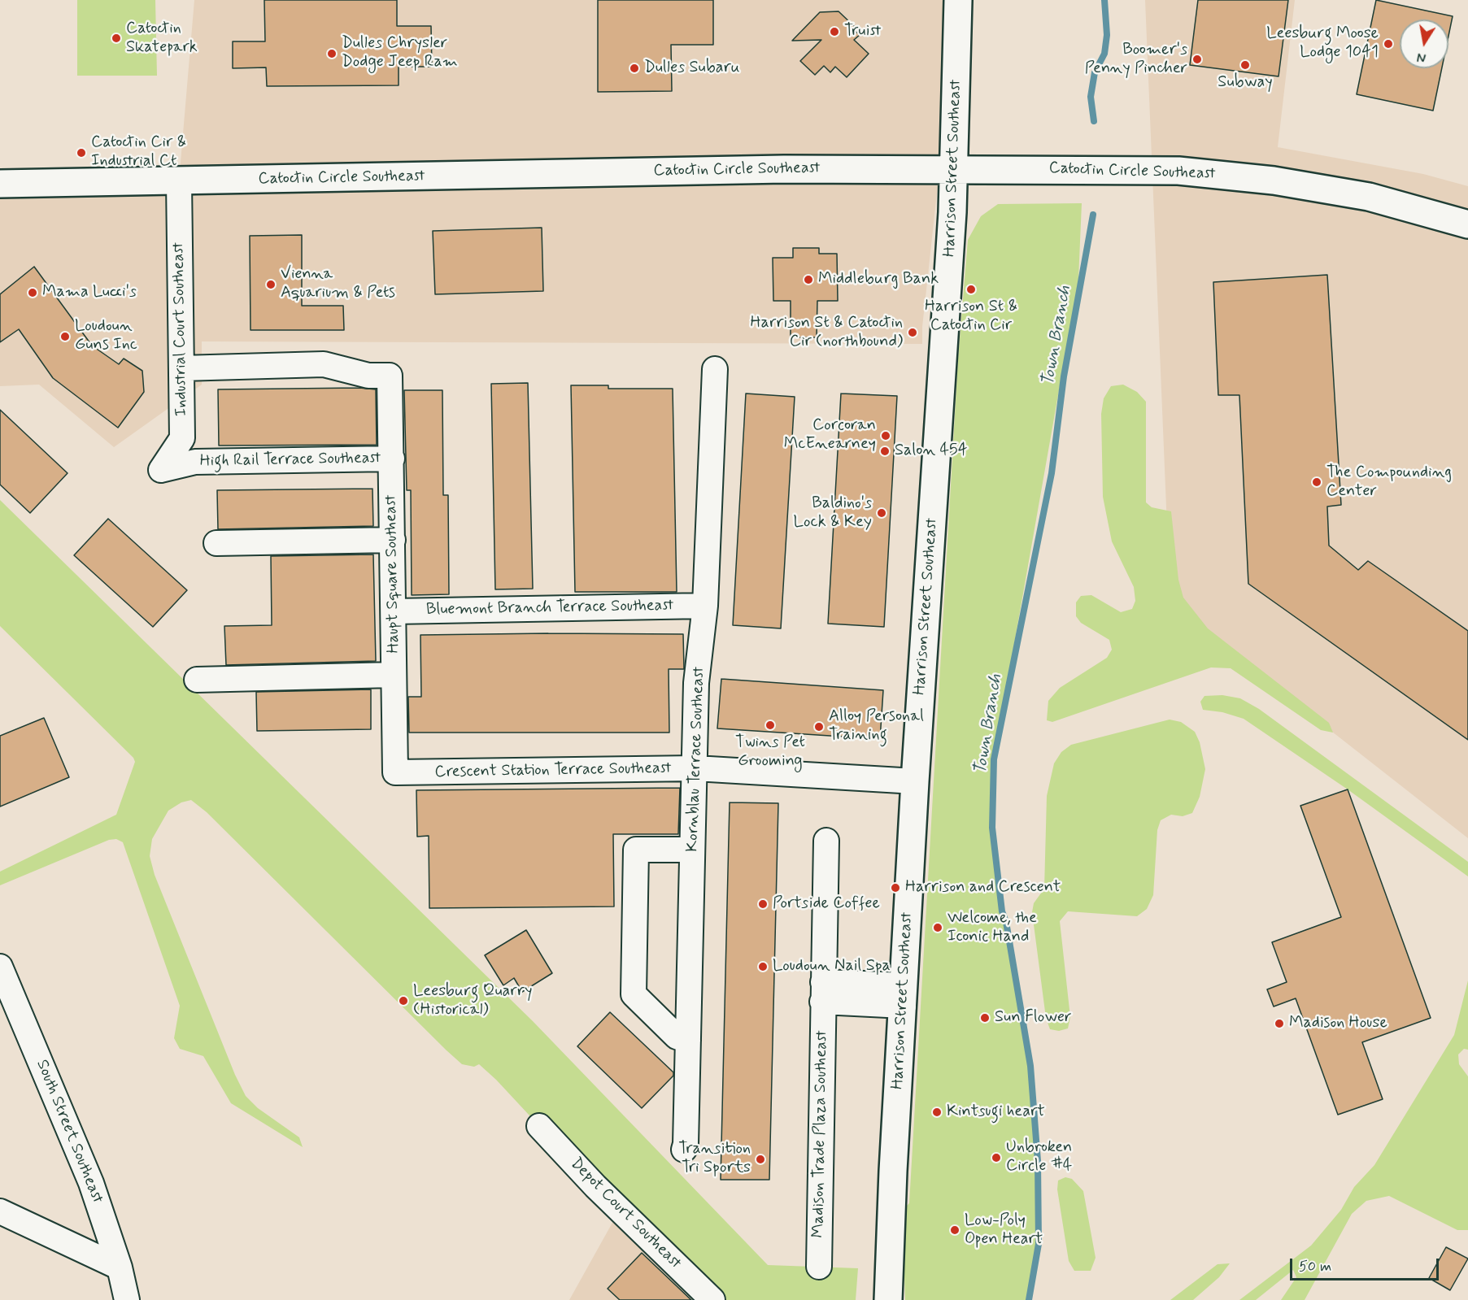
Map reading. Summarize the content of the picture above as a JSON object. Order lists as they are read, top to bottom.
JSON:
{
  "streets": {
    "main road": ["Harrison Street Southeast", "Catoctin Circle Southeast"],
    "street": [
      "Industrial Court Southeast",
      "High Rail Terrace Southeast",
      "Haupt Square Southeast",
      "Bluemont Branch Terrace Southeast",
      "Kornblau Terrace Southeast",
      "Crescent Station Terrace Southeast",
      "South Street Southeast",
      "Madison Trade Plaza Southeast",
      "Depot Court Southeast"
    ]
  },
  "crossings": [
    ["Harrison Street Southeast", "Catoctin Circle Southeast"],
    ["Harrison Street Southeast", "Crescent Station Terrace Southeast"],
    ["Catoctin Circle Southeast", "Industrial Court Southeast"],
    ["Industrial Court Southeast", "High Rail Terrace Southeast"],
    ["Industrial Court Southeast", "Haupt Square Southeast"],
    ["High Rail Terrace Southeast", "Haupt Square Southeast"],
    ["Haupt Square Southeast", "Bluemont Branch Terrace Southeast"],
    ["Haupt Square Southeast", "Crescent Station Terrace Southeast"],
    ["Bluemont Branch Terrace Southeast", "Kornblau Terrace Southeast"],
    ["Kornblau Terrace Southeast", "Crescent Station Terrace Southeast"]
  ],
  "water": ["Town Branch"],
  "places": [
    "Truist",
    "Catoctin Skatepark",
    "Leesburg Moose Lodge 1041",
    "Dulles Chrysler Dodge Jeep Ram",
    "Boomer's Penny Pincher",
    "Subway",
    "Dulles Subaru",
    "Catoctin Cir & Industrial Ct",
    "Middleburg Bank",
    "Vienna Aquarium & Pets",
    "Harrison St & Catoctin Cir",
    "Mama Lucci's",
    "Harrison St & Catoctin Cir (northbound)",
    "Loudoun Guns Inc",
    "Corcoran McEnearney",
    "Salon 454",
    "The Compounding Center",
    "Baldino's Lock & Key",
    "Twins Pet Grooming",
    "Alloy Personal Training",
    "Harrison and Crescent",
    "Portside Coffee",
    "Welcome, the Iconic Hand",
    "Loudoun Nail Spa",
    "Leesburg Quarry (Historical)",
    "Sun Flower",
    "Madison House",
    "Kintsugi heart",
    "Unbroken Circle #4",
    "Transition Tri Sports",
    "Low-Poly Open Heart"
  ],
  "scale_bar": "50 m",
  "north": "bottom"
}
